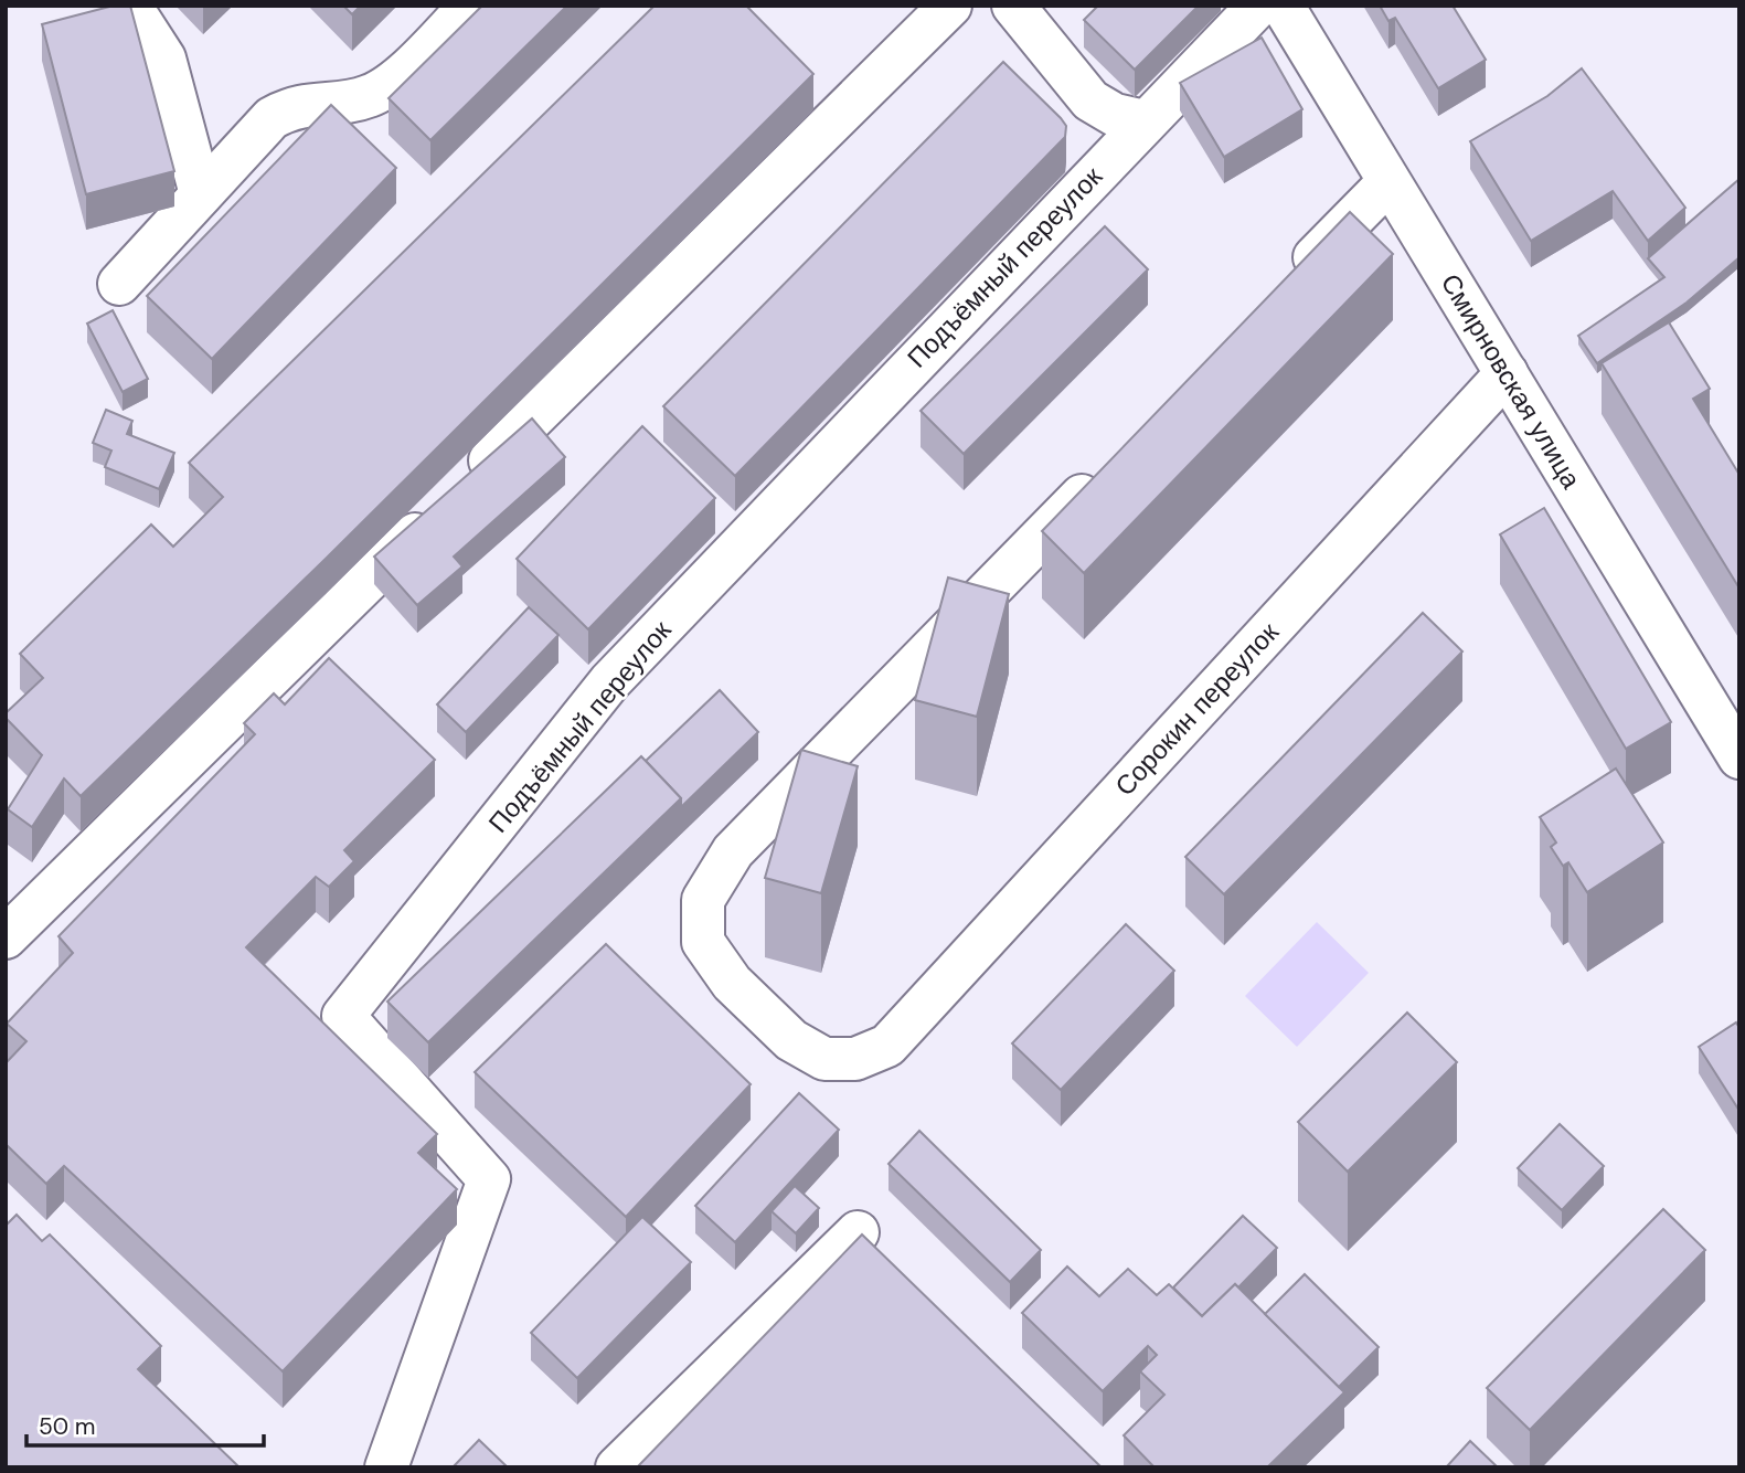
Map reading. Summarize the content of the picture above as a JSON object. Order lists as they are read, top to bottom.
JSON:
{
  "streets": {
    "street": ["Подъёмный переулок", "Смирновская улица", "Сорокин переулок"]
  },
  "crossings": [
    ["Смирновская улица", "Сорокин переулок"]
  ],
  "scale_bar": "50 m"
}
